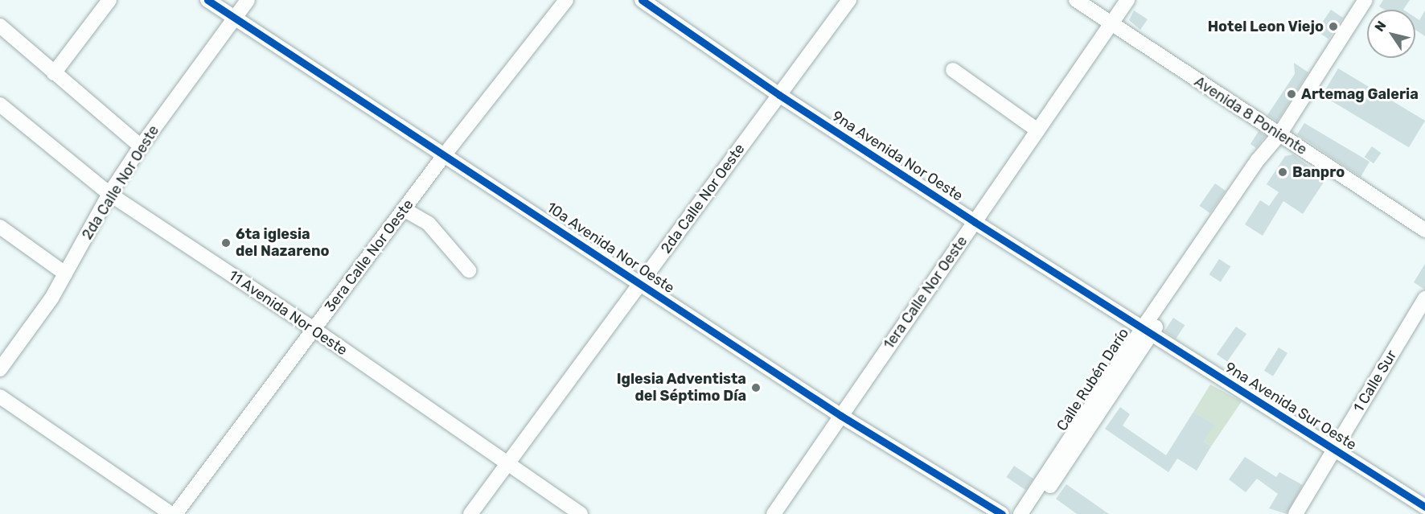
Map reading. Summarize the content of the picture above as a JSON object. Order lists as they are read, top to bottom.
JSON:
{
  "streets": {
    "street": [
      "Avenida 8 Poniente",
      "9na Avenida Nor Oeste",
      "2da Calle Nor Oeste",
      "10a Avenida Nor Oeste",
      "3era Calle Nor Oeste",
      "1era Calle Nor Oeste",
      "11 Avenida Nor Oeste",
      "Calle Rubén Darío",
      "1 Calle Sur",
      "9na Avenida Sur Oeste"
    ]
  },
  "crossings": [
    ["Avenida 8 Poniente", "1era Calle Nor Oeste"],
    ["Avenida 8 Poniente", "Calle Rubén Darío"],
    ["9na Avenida Nor Oeste", "2da Calle Nor Oeste"],
    ["9na Avenida Nor Oeste", "1era Calle Nor Oeste"],
    ["9na Avenida Nor Oeste", "Calle Rubén Darío"],
    ["9na Avenida Nor Oeste", "9na Avenida Sur Oeste"],
    ["2da Calle Nor Oeste", "10a Avenida Nor Oeste"],
    ["2da Calle Nor Oeste", "11 Avenida Nor Oeste"],
    ["10a Avenida Nor Oeste", "3era Calle Nor Oeste"],
    ["10a Avenida Nor Oeste", "1era Calle Nor Oeste"],
    ["3era Calle Nor Oeste", "11 Avenida Nor Oeste"],
    ["Calle Rubén Darío", "9na Avenida Sur Oeste"],
    ["1 Calle Sur", "9na Avenida Sur Oeste"]
  ],
  "places": [
    "Hotel Leon Viejo",
    "Artemag Galeria",
    "Banpro",
    "6ta iglesia del Nazareno",
    "Iglesia Adventista del Séptimo Día"
  ],
  "north": "top left"
}
